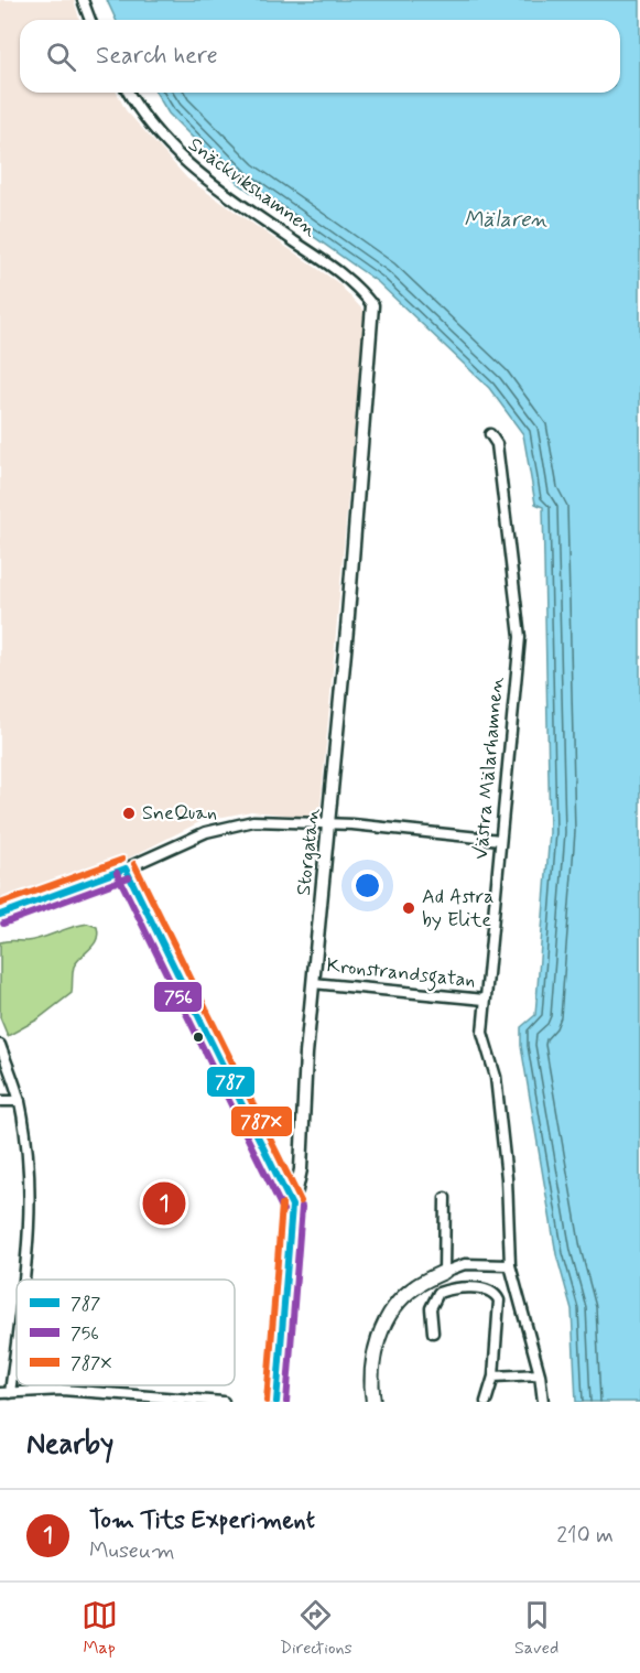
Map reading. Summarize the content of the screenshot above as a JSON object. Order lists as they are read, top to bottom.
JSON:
{
  "streets": {
    "street": [
      "Snäckvikshamnen",
      "Västra Mälarhamnen",
      "Storgatan",
      "Kronstrandsgatan"
    ]
  },
  "crossings": [
    ["Snäckvikshamnen", "Storgatan"],
    ["Västra Mälarhamnen", "Kronstrandsgatan"],
    ["Storgatan", "Kronstrandsgatan"]
  ],
  "water": ["Mälaren"],
  "places": ["SneQuan", "Ad Astra by Elite"],
  "lines": ["transit line 787X", "transit line 787", "transit line 756"],
  "legend": ["787", "756", "787X"],
  "page": {
    "search": "Search here",
    "pins": "1",
    "heading": "Nearby",
    "list": [
      {
        "mark": "1",
        "name": "Tom Tits Experiment",
        "note": "Museum",
        "value": "210 m"
      }
    ],
    "nav": ["Map", "Directions", "Saved"]
  }
}
